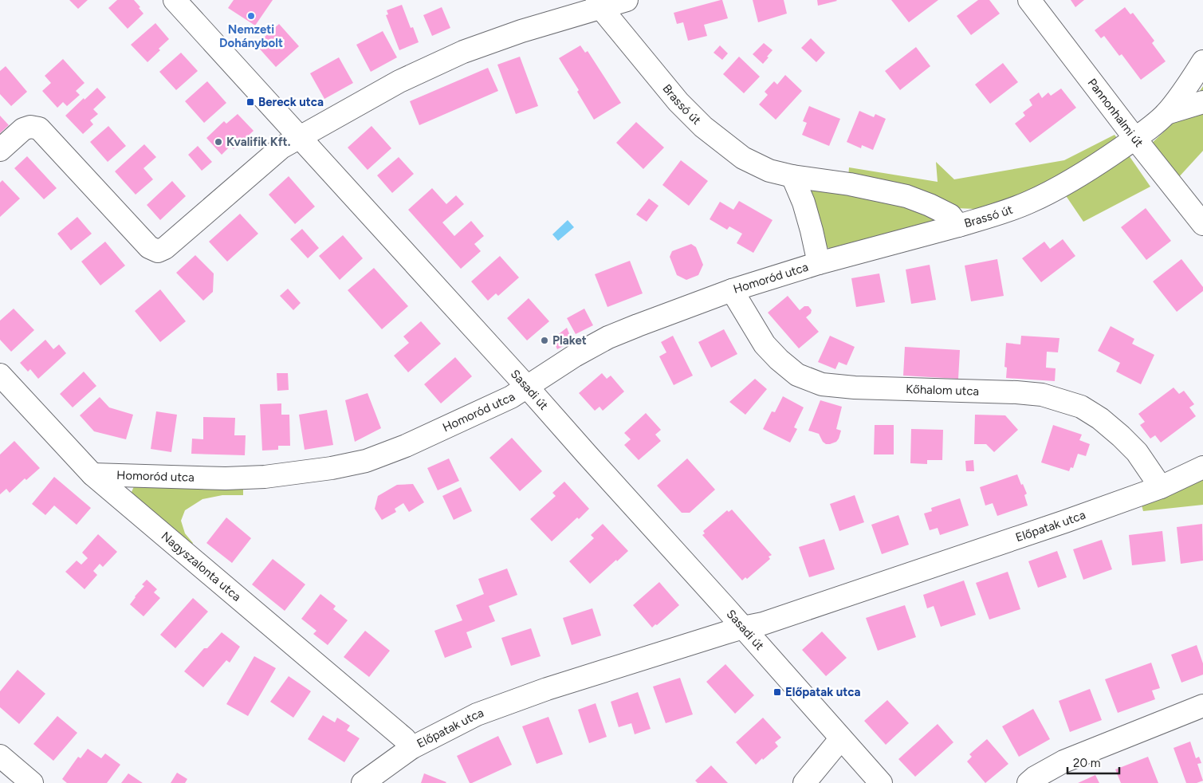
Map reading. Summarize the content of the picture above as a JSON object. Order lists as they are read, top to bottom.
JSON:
{
  "streets": {
    "street": [
      "Brassó út",
      "Pannonhalmi út",
      "Homoród utca",
      "Sasadi út",
      "Kőhalom utca",
      "Előpatak utca",
      "Nagyszalonta utca"
    ]
  },
  "crossings": [
    ["Brassó út", "Pannonhalmi út"],
    ["Brassó út", "Homoród utca"],
    ["Homoród utca", "Sasadi út"],
    ["Homoród utca", "Kőhalom utca"],
    ["Homoród utca", "Nagyszalonta utca"],
    ["Sasadi út", "Előpatak utca"],
    ["Kőhalom utca", "Előpatak utca"],
    ["Előpatak utca", "Nagyszalonta utca"]
  ],
  "places": {
    "other": ["Nemzeti Dohánybolt", "Kvalifik Kft.", "Plaket"],
    "transit": ["Bereck utca", "Előpatak utca"]
  },
  "scale_bar": "20 m"
}
